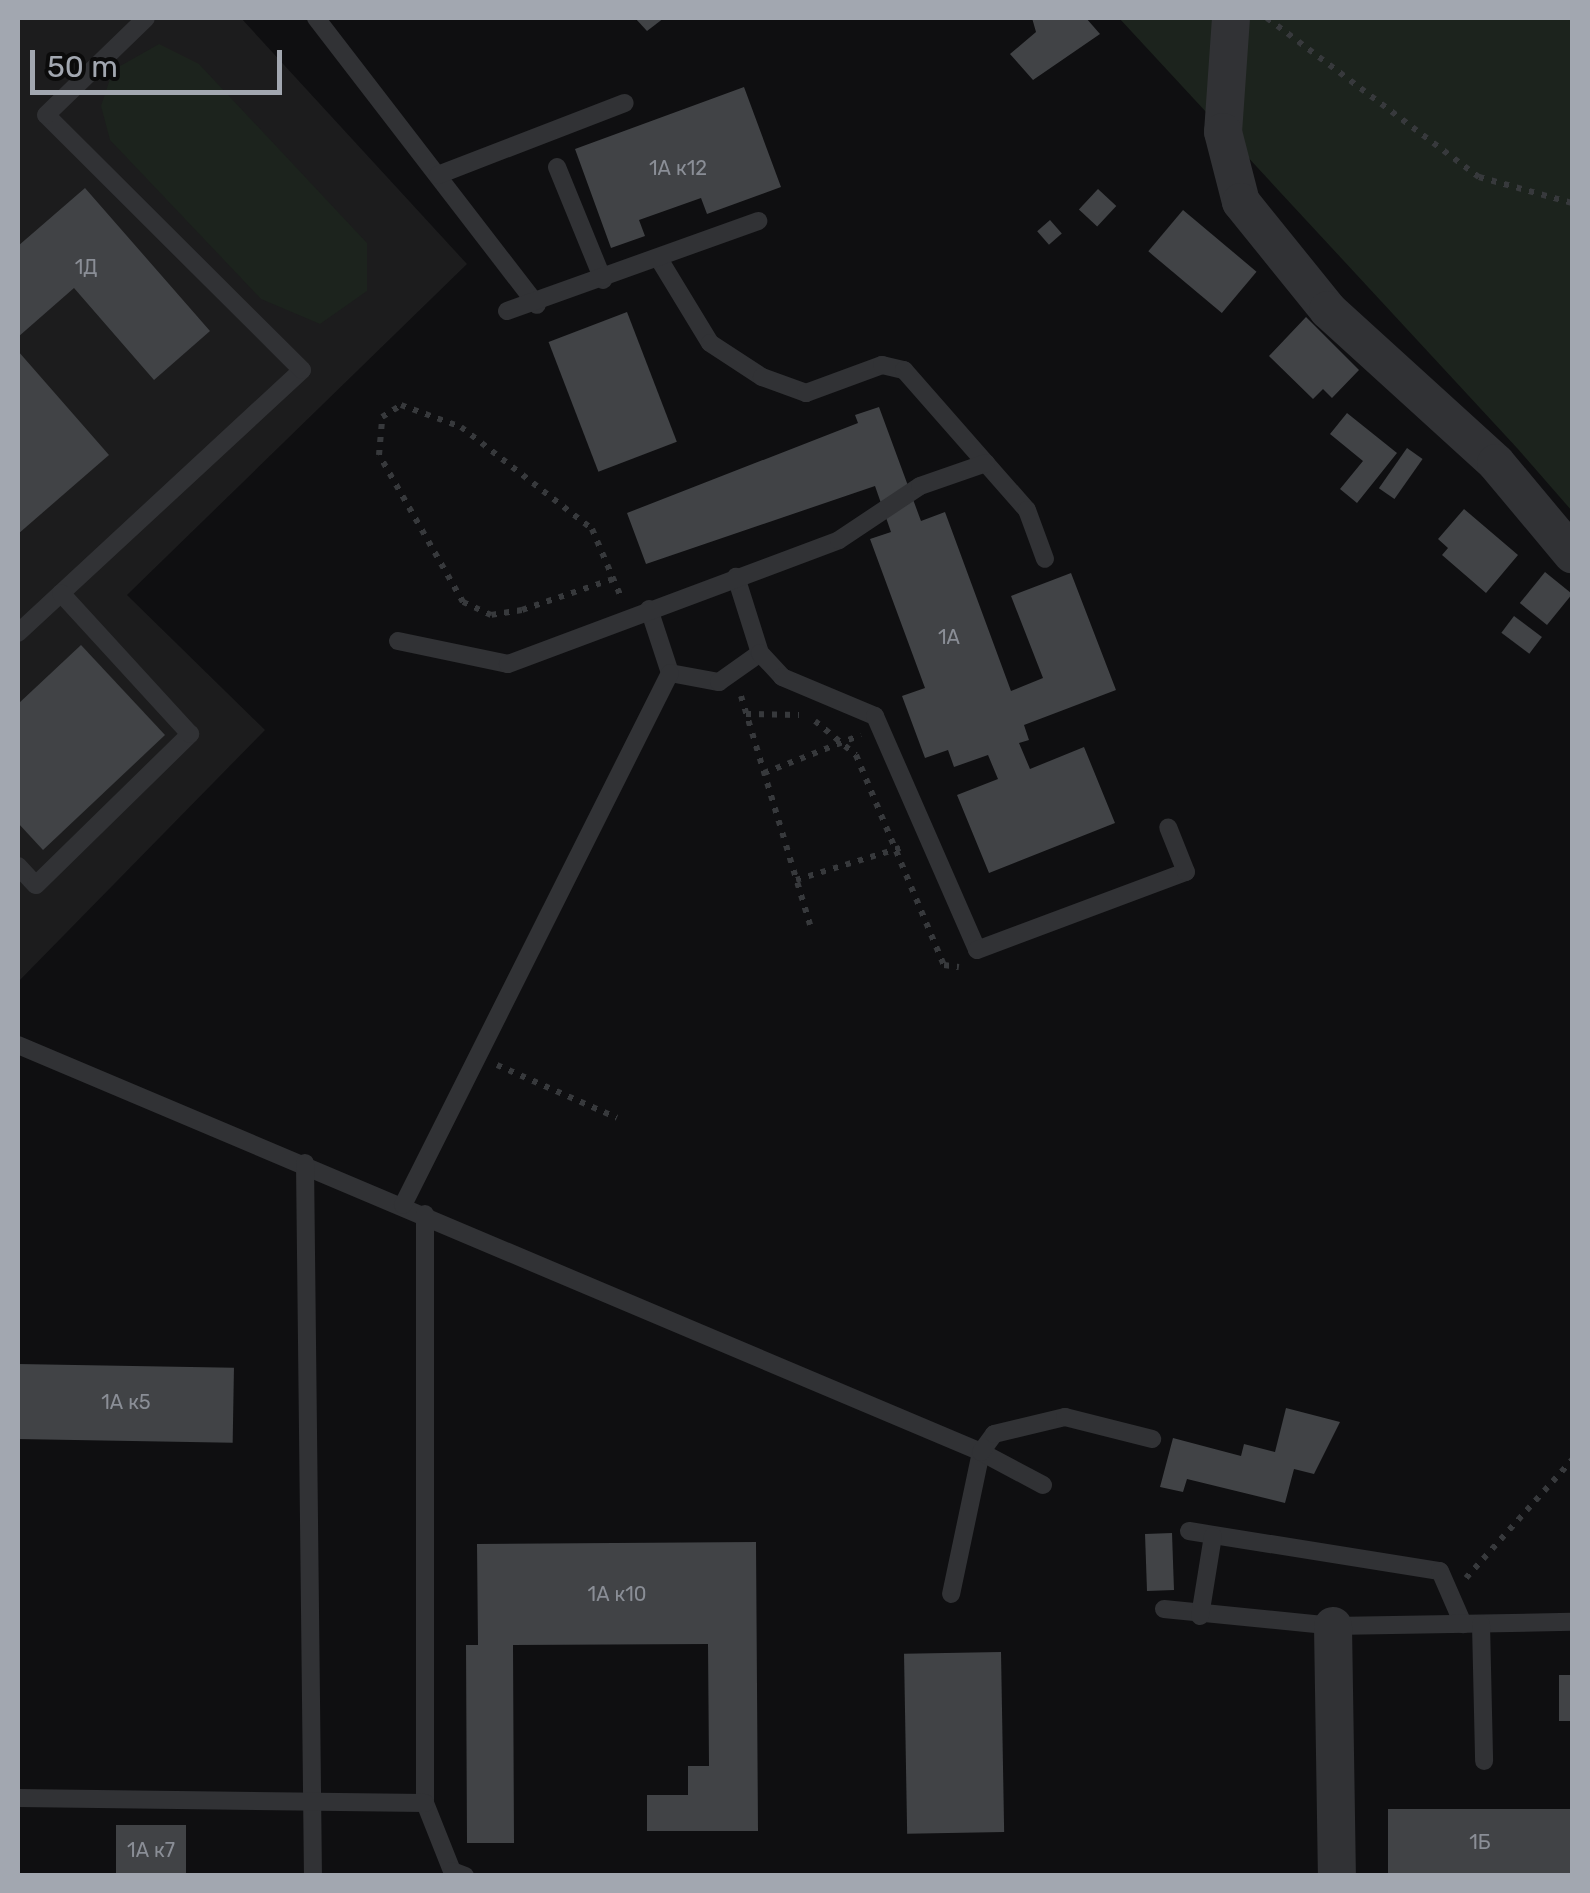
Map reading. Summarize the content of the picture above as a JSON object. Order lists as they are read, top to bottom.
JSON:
{
  "house_numbers": [
    "1А к12",
    "1Д",
    "1А",
    "1А к5",
    "1А к10",
    "1Б",
    "1А к7"
  ],
  "scale_bar": "50 m"
}
